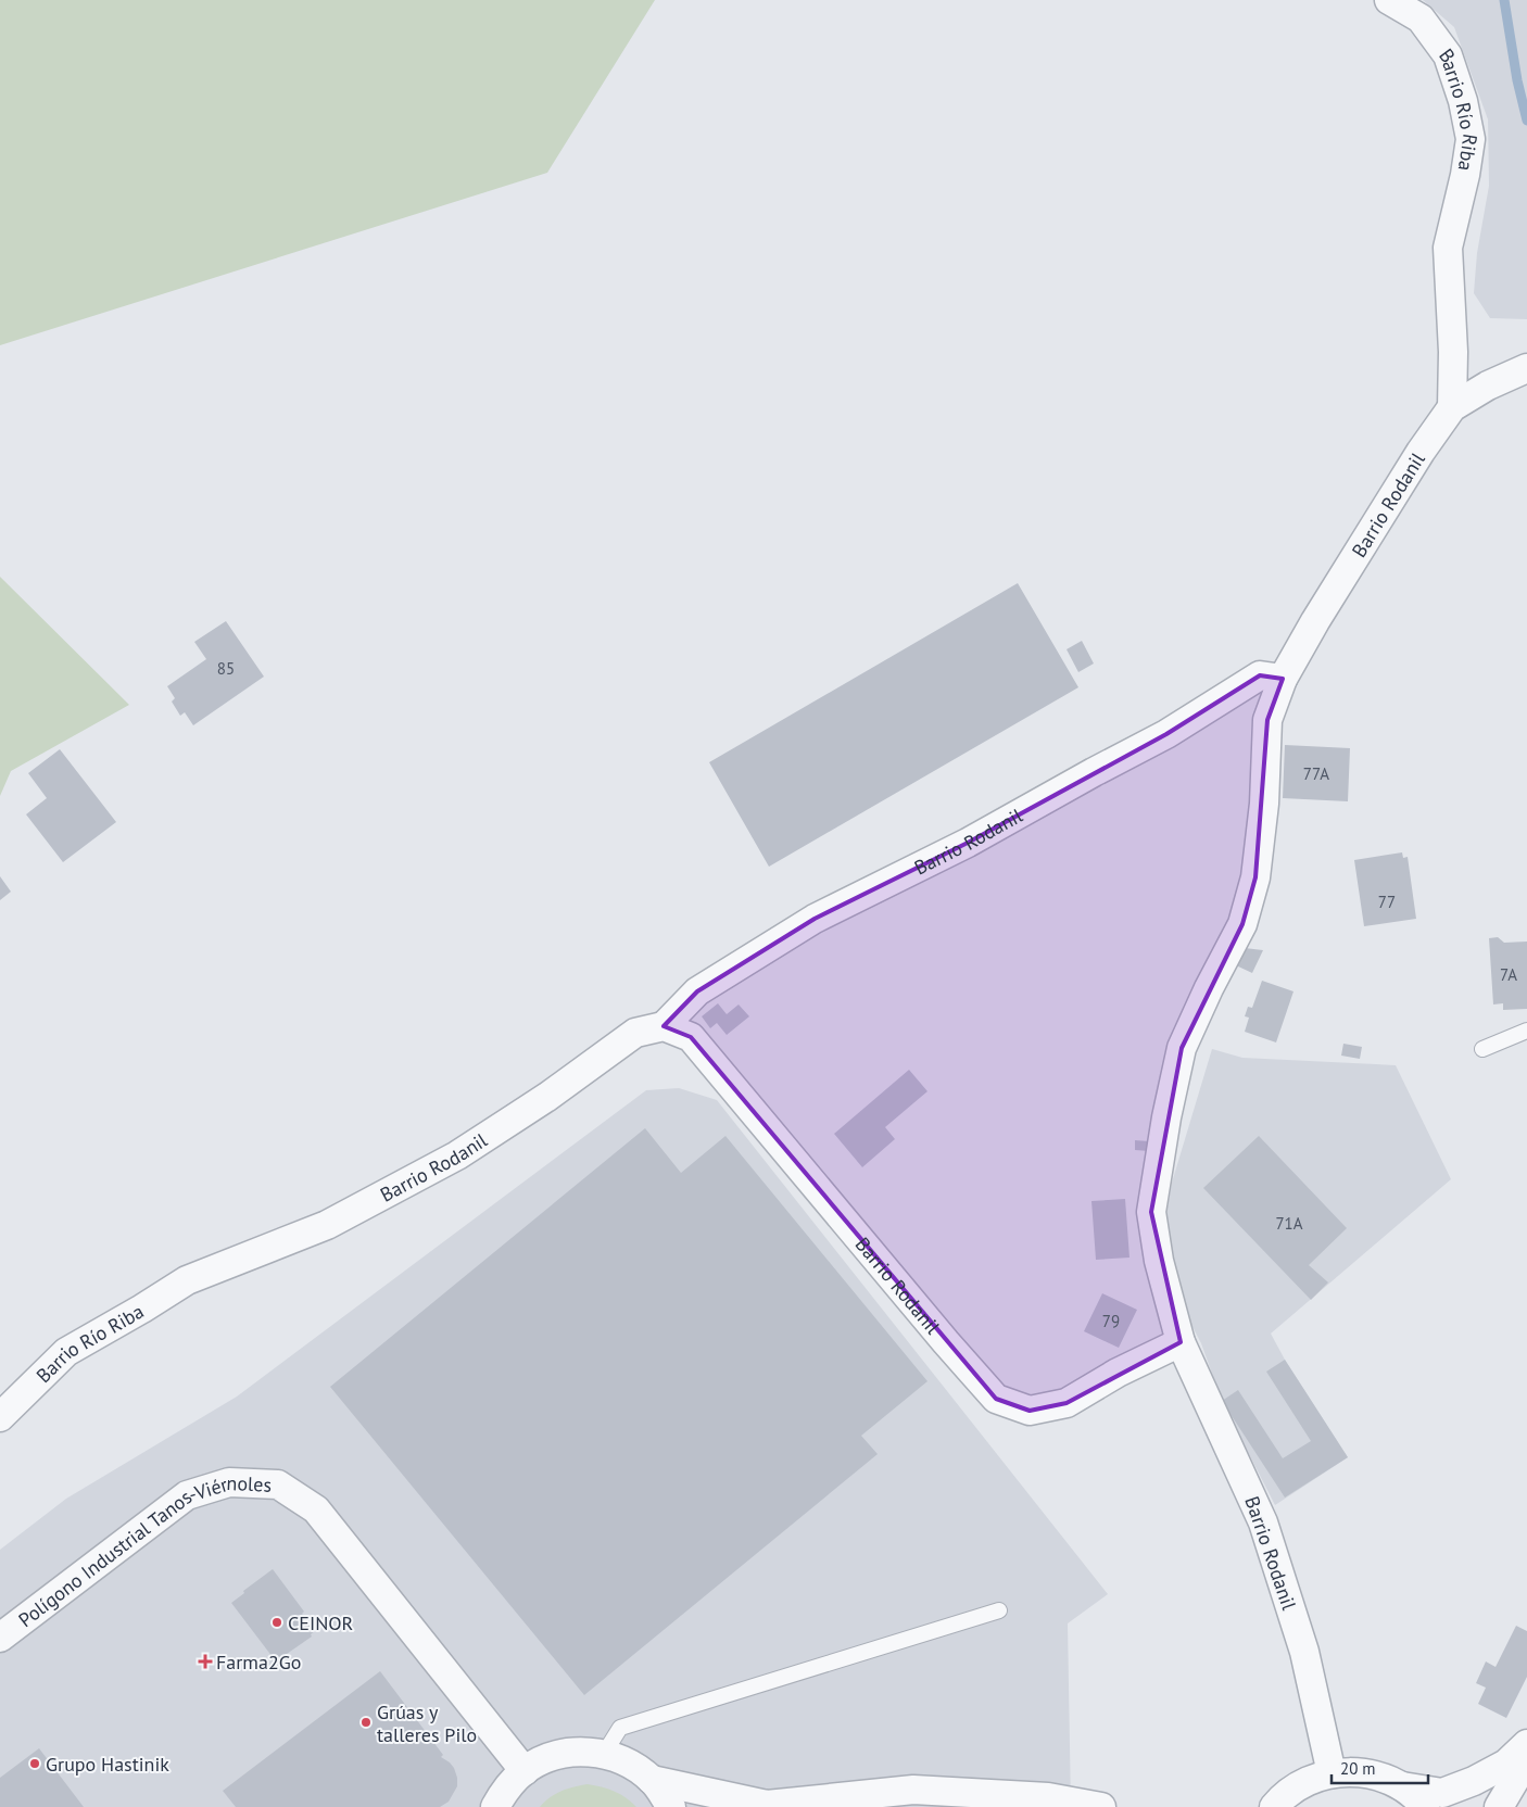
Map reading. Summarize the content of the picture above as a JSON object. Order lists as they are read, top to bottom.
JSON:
{
  "streets": {
    "street": ["Barrio Río Riba", "Barrio Rodanil", "Polígono Industrial Tanos-Viérnoles"]
  },
  "crossings": [
    ["Barrio Río Riba", "Barrio Rodanil"]
  ],
  "places": {
    "other": ["CEINOR", "Grúas y talleres Pilo", "Grupo Hastinik"],
    "health": ["Farma2Go"]
  },
  "house_numbers": [
    "85",
    "77A",
    "77",
    "7A",
    "71A",
    "79"
  ],
  "scale_bar": "20 m"
}
